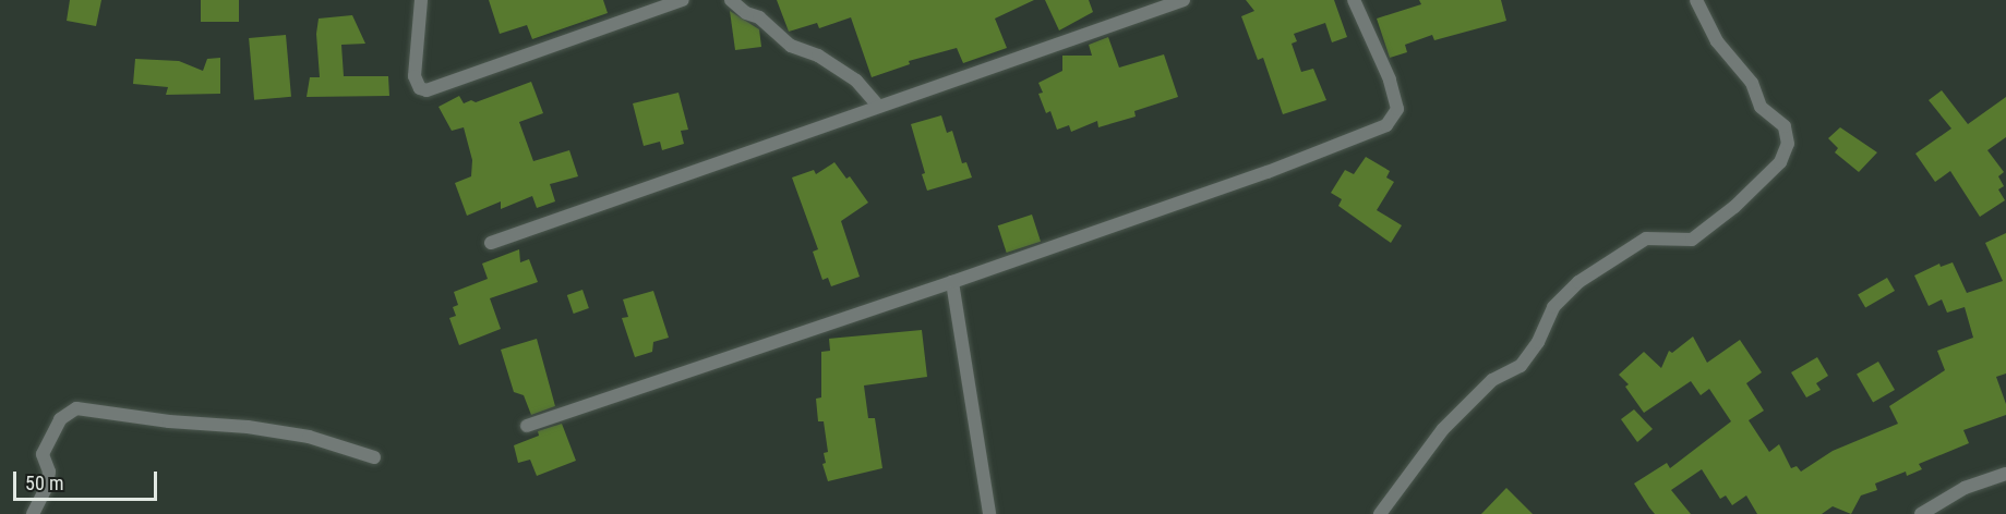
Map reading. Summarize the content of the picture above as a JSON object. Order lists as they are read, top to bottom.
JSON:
{
  "scale_bar": "50 m"
}
